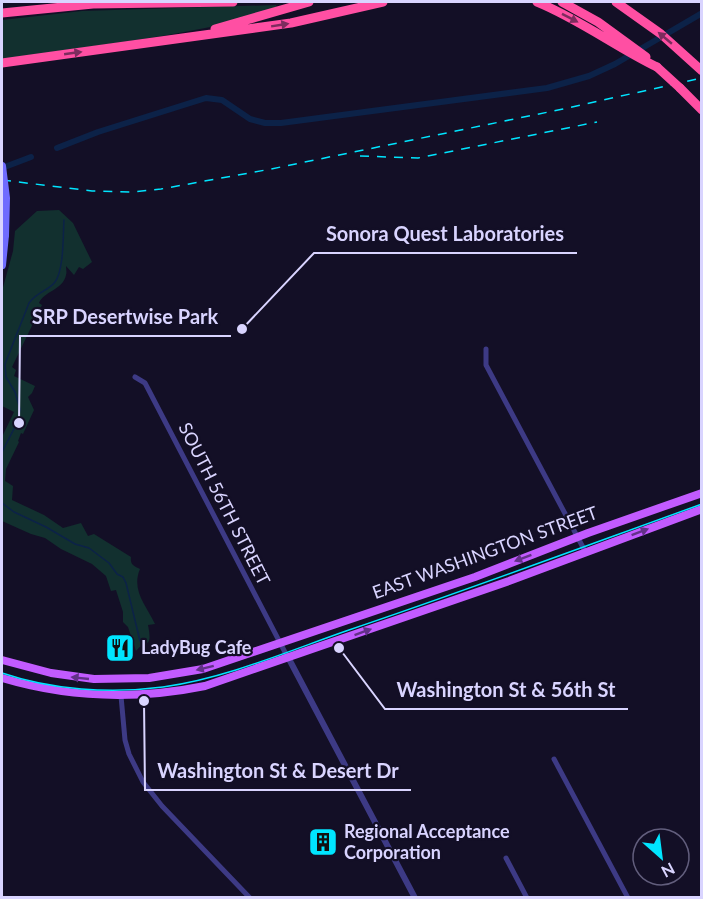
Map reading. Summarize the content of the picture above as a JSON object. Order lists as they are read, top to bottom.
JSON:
{
  "streets": {
    "main road": ["EAST WASHINGTON STREET"],
    "street": ["SOUTH 56TH STREET"]
  },
  "crossings": [
    ["SOUTH 56TH STREET", "EAST WASHINGTON STREET"]
  ],
  "places": {
    "other": [
      "Sonora Quest Laboratories",
      "SRP Desertwise Park",
      "Washington St & 56th St",
      "Washington St & Desert Dr"
    ],
    "restaurant": ["LadyBug Cafe"],
    "building": ["Regional Acceptance Corporation"]
  },
  "north": "bottom right"
}
